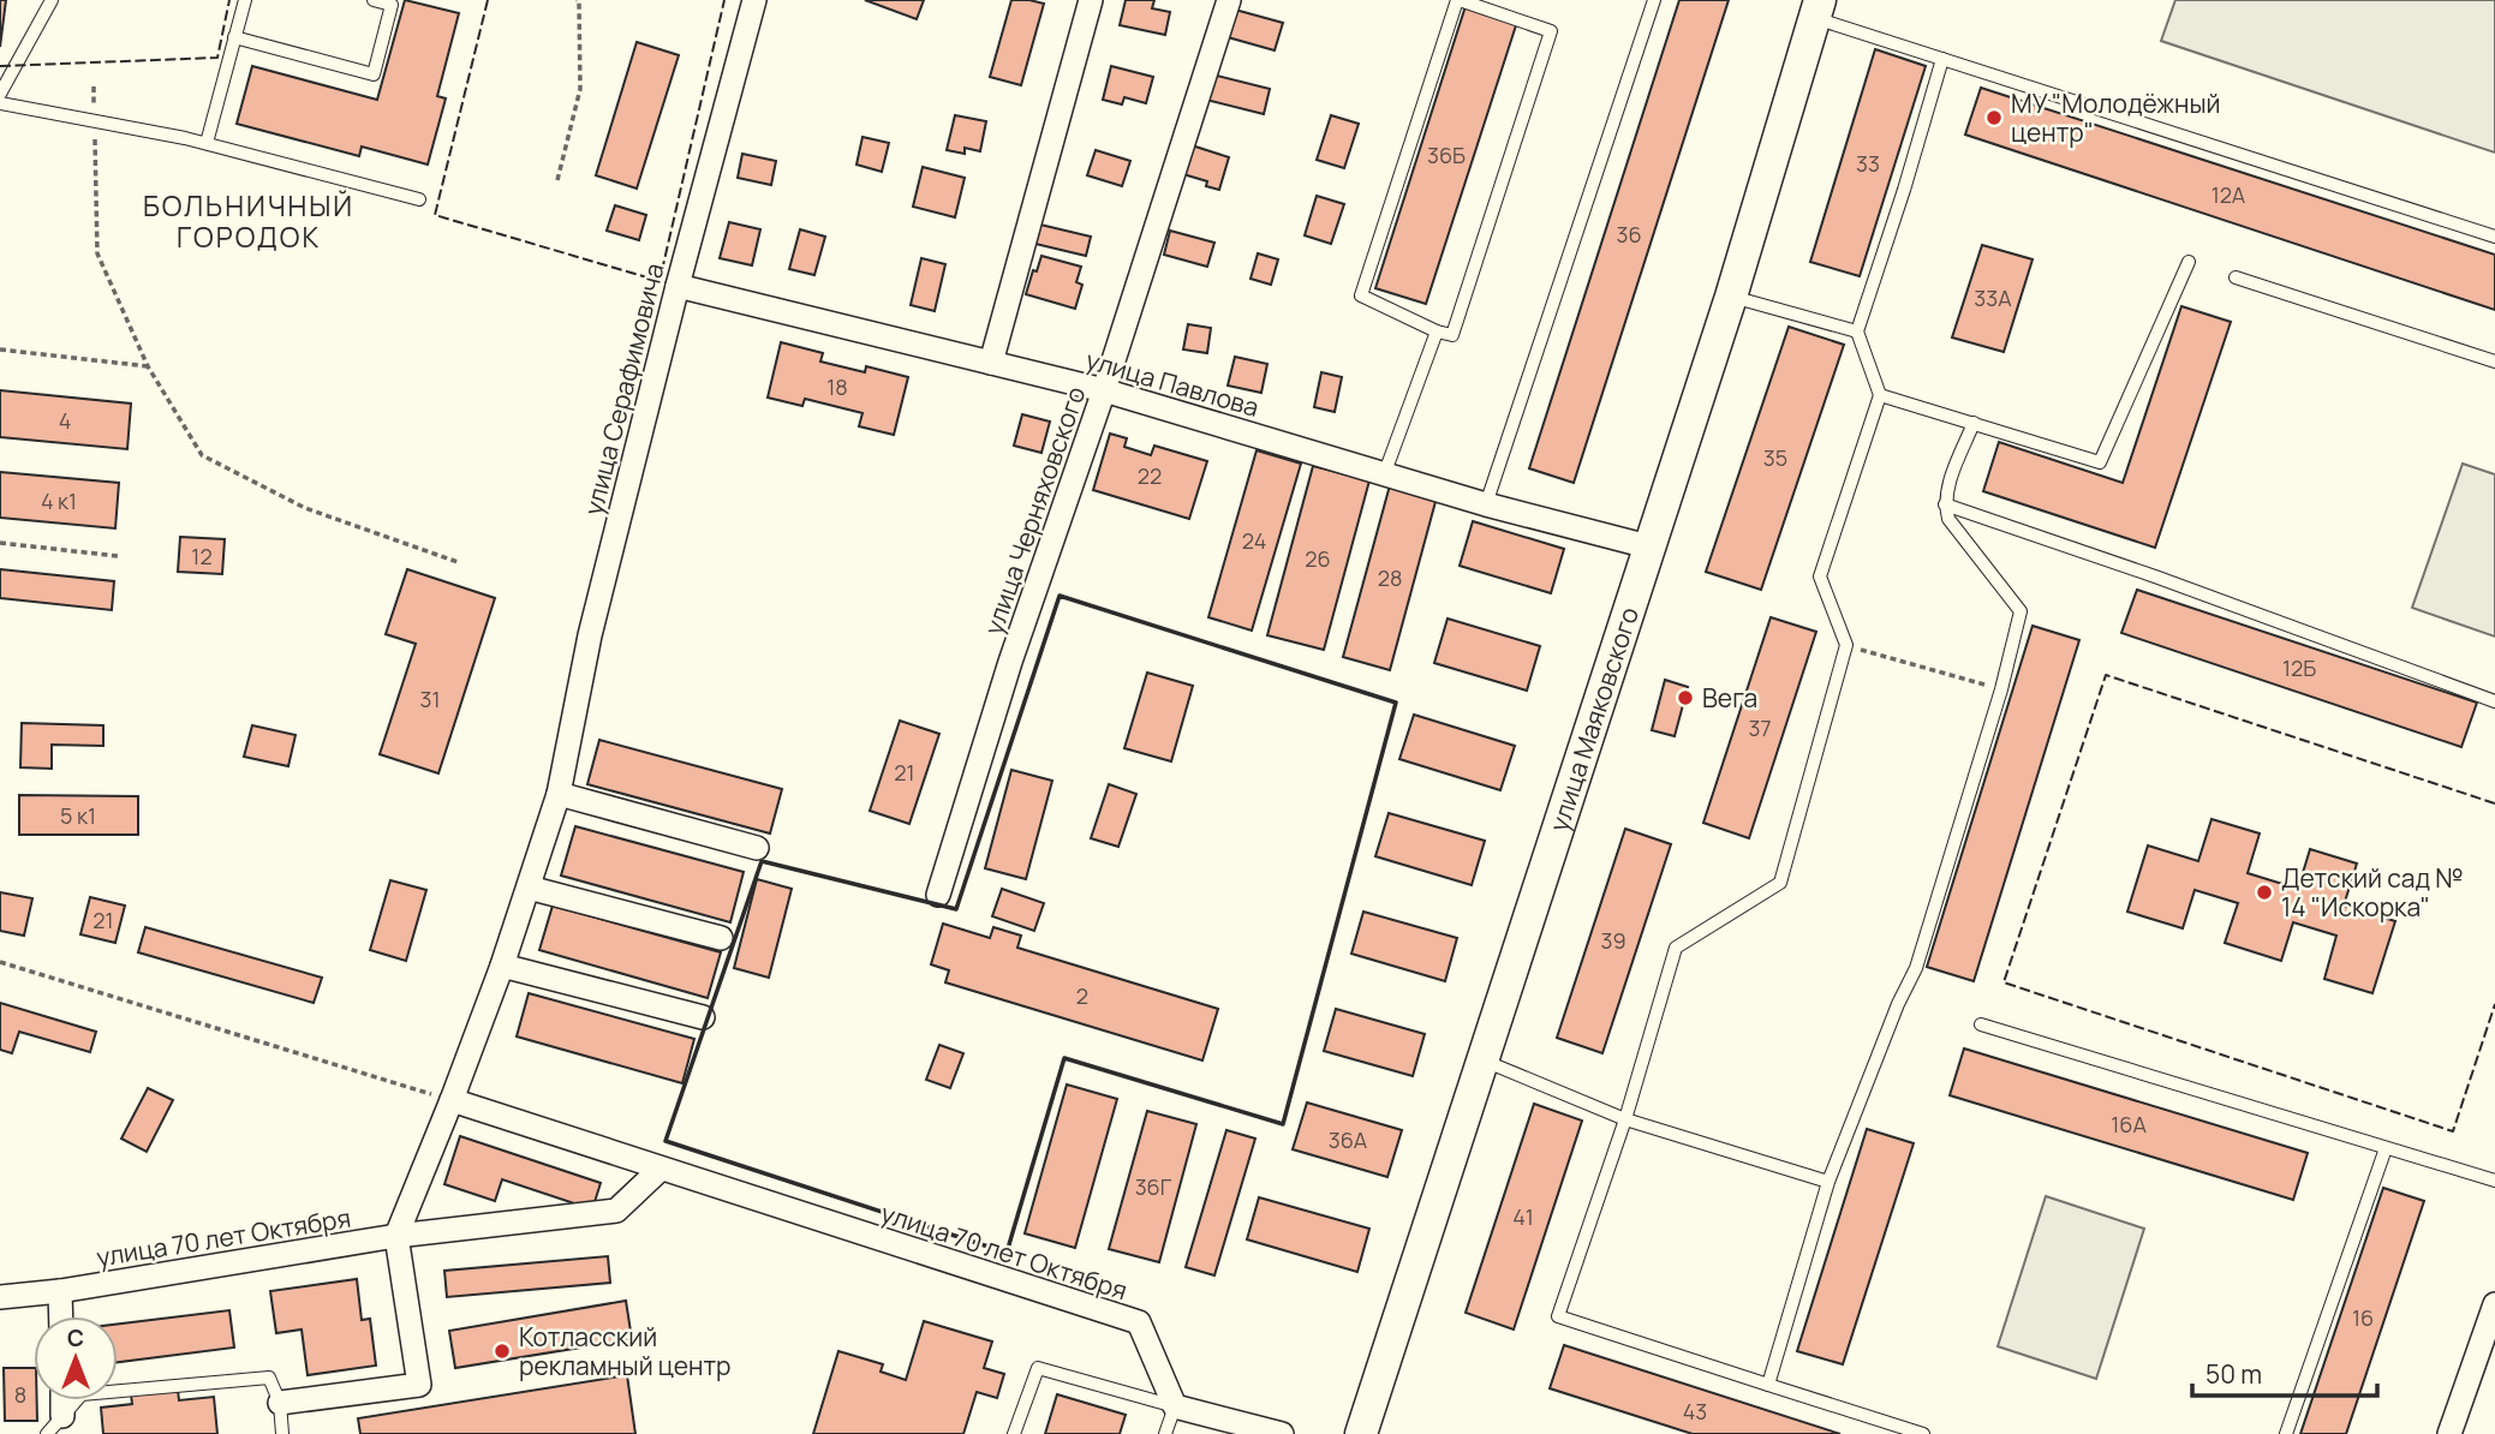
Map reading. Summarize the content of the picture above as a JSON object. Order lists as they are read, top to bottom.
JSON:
{
  "streets": {
    "street": [
      "улица Павлова",
      "улица Серафимовича",
      "улица Черняховского",
      "улица Маяковского",
      "улица 70 лет Октября"
    ]
  },
  "crossings": [
    ["улица Павлова", "улица Серафимовича"],
    ["улица Павлова", "улица Черняховского"],
    ["улица Павлова", "улица Маяковского"],
    ["улица Серафимовича", "улица 70 лет Октября"]
  ],
  "districts": ["БОЛЬНИЧНЫЙ ГОРОДОК"],
  "places": [
    "МУ \"Молодёжный центр\"",
    "Вега",
    "Детский сад № 14 \"Искорка\"",
    "Котласский рекламный центр"
  ],
  "house_numbers": [
    "36Б",
    "33",
    "12А",
    "36",
    "33А",
    "18",
    "4",
    "35",
    "22",
    "4 к1",
    "24",
    "12",
    "26",
    "28",
    "12Б",
    "31",
    "37",
    "21",
    "5 к1",
    "21",
    "39",
    "2",
    "16А",
    "36А",
    "36Г",
    "41",
    "16",
    "8",
    "43"
  ],
  "scale_bar": "50 m",
  "north": "top"
}
